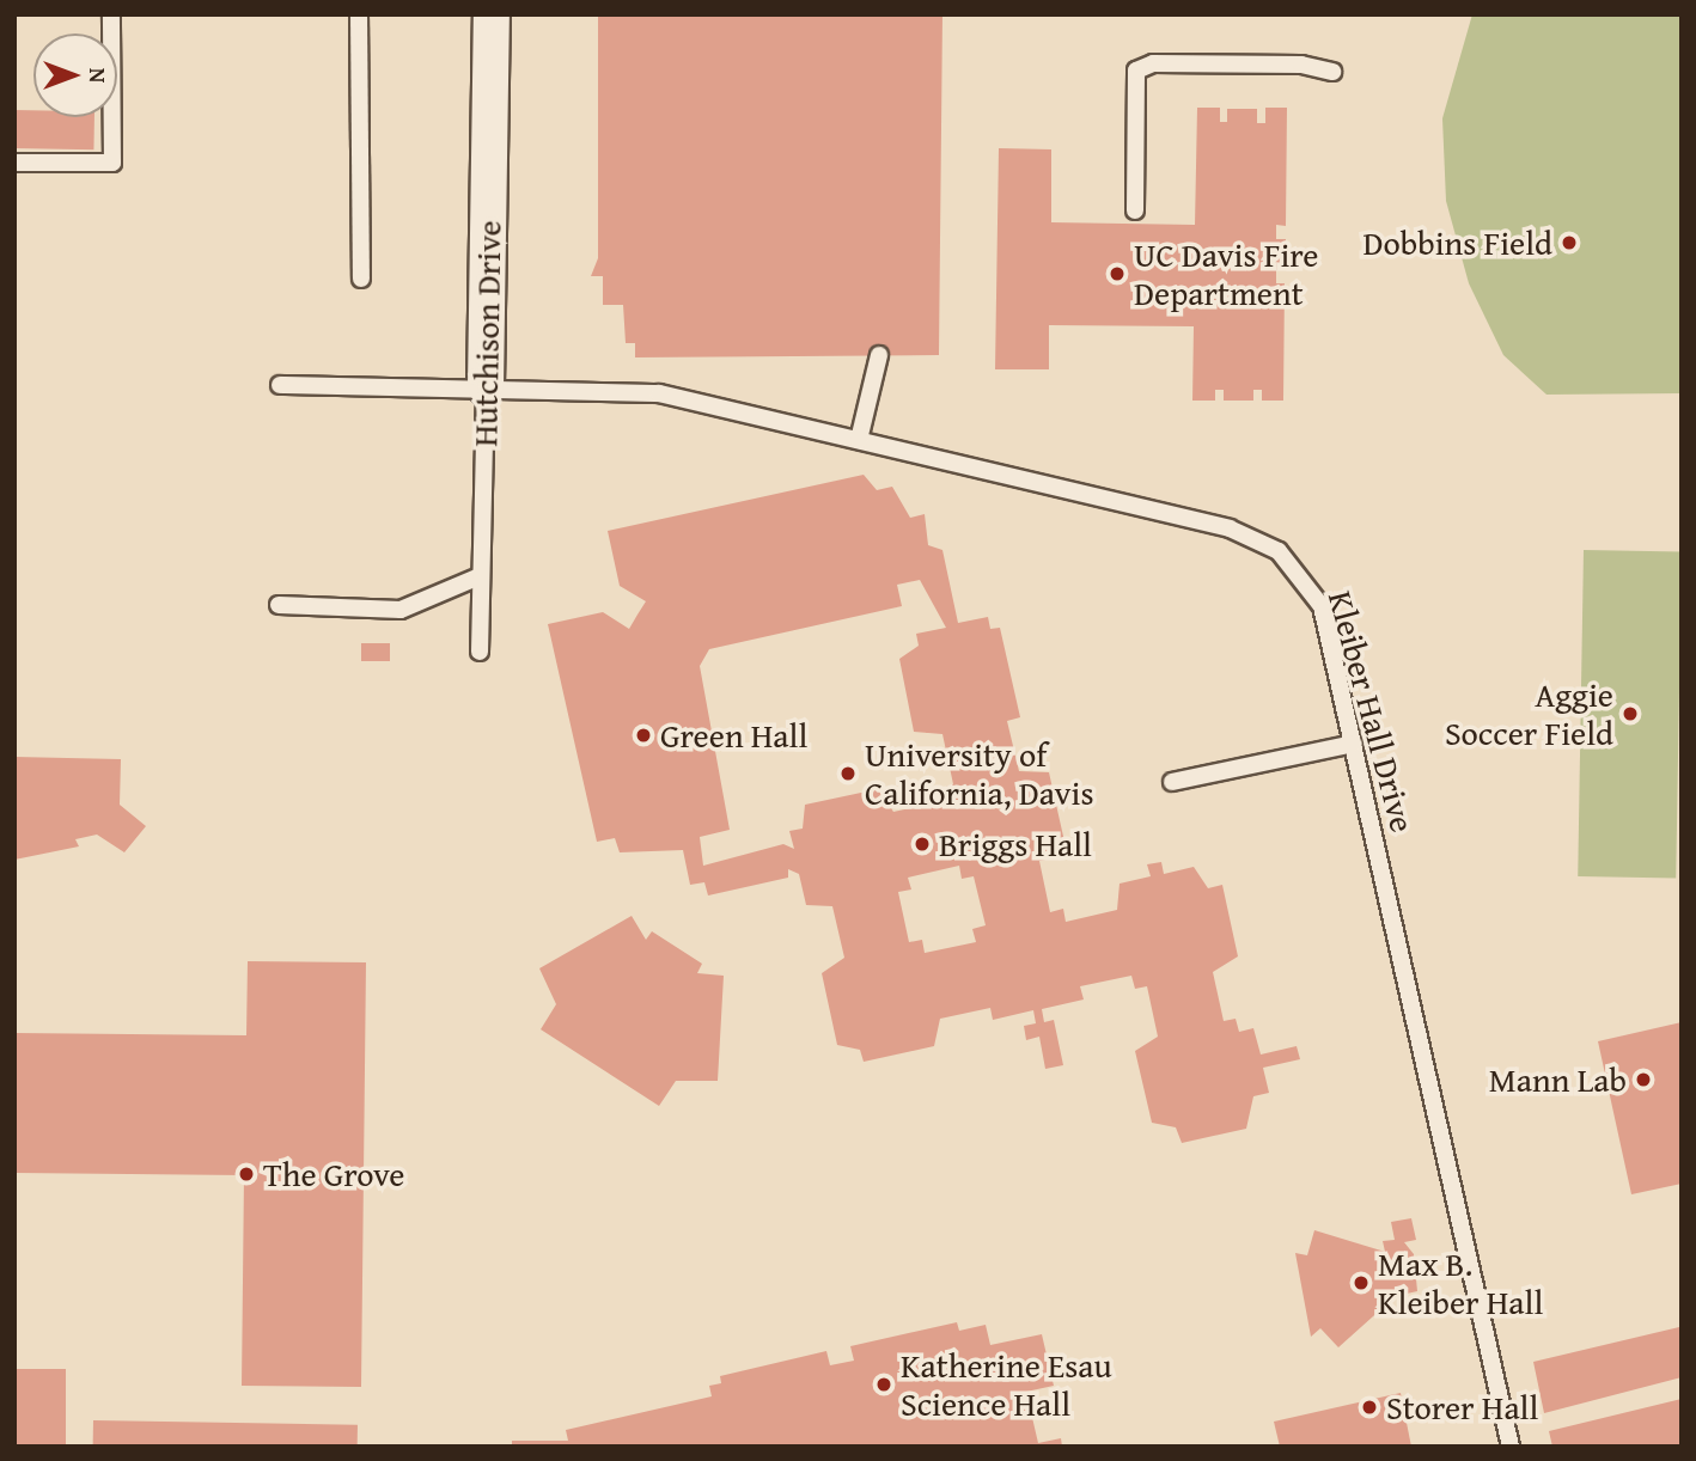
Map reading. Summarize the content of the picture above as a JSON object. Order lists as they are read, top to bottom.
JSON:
{
  "streets": {
    "street": ["Hutchison Drive"],
    "lane": ["Kleiber Hall Drive"]
  },
  "crossings": [
    ["Hutchison Drive", "Kleiber Hall Drive"]
  ],
  "places": [
    "Dobbins Field",
    "UC Davis Fire Department",
    "Aggie Soccer Field",
    "Green Hall",
    "University of California, Davis",
    "Briggs Hall",
    "Mann Lab",
    "The Grove",
    "Max B. Kleiber Hall",
    "Katherine Esau Science Hall",
    "Storer Hall"
  ],
  "north": "right"
}
